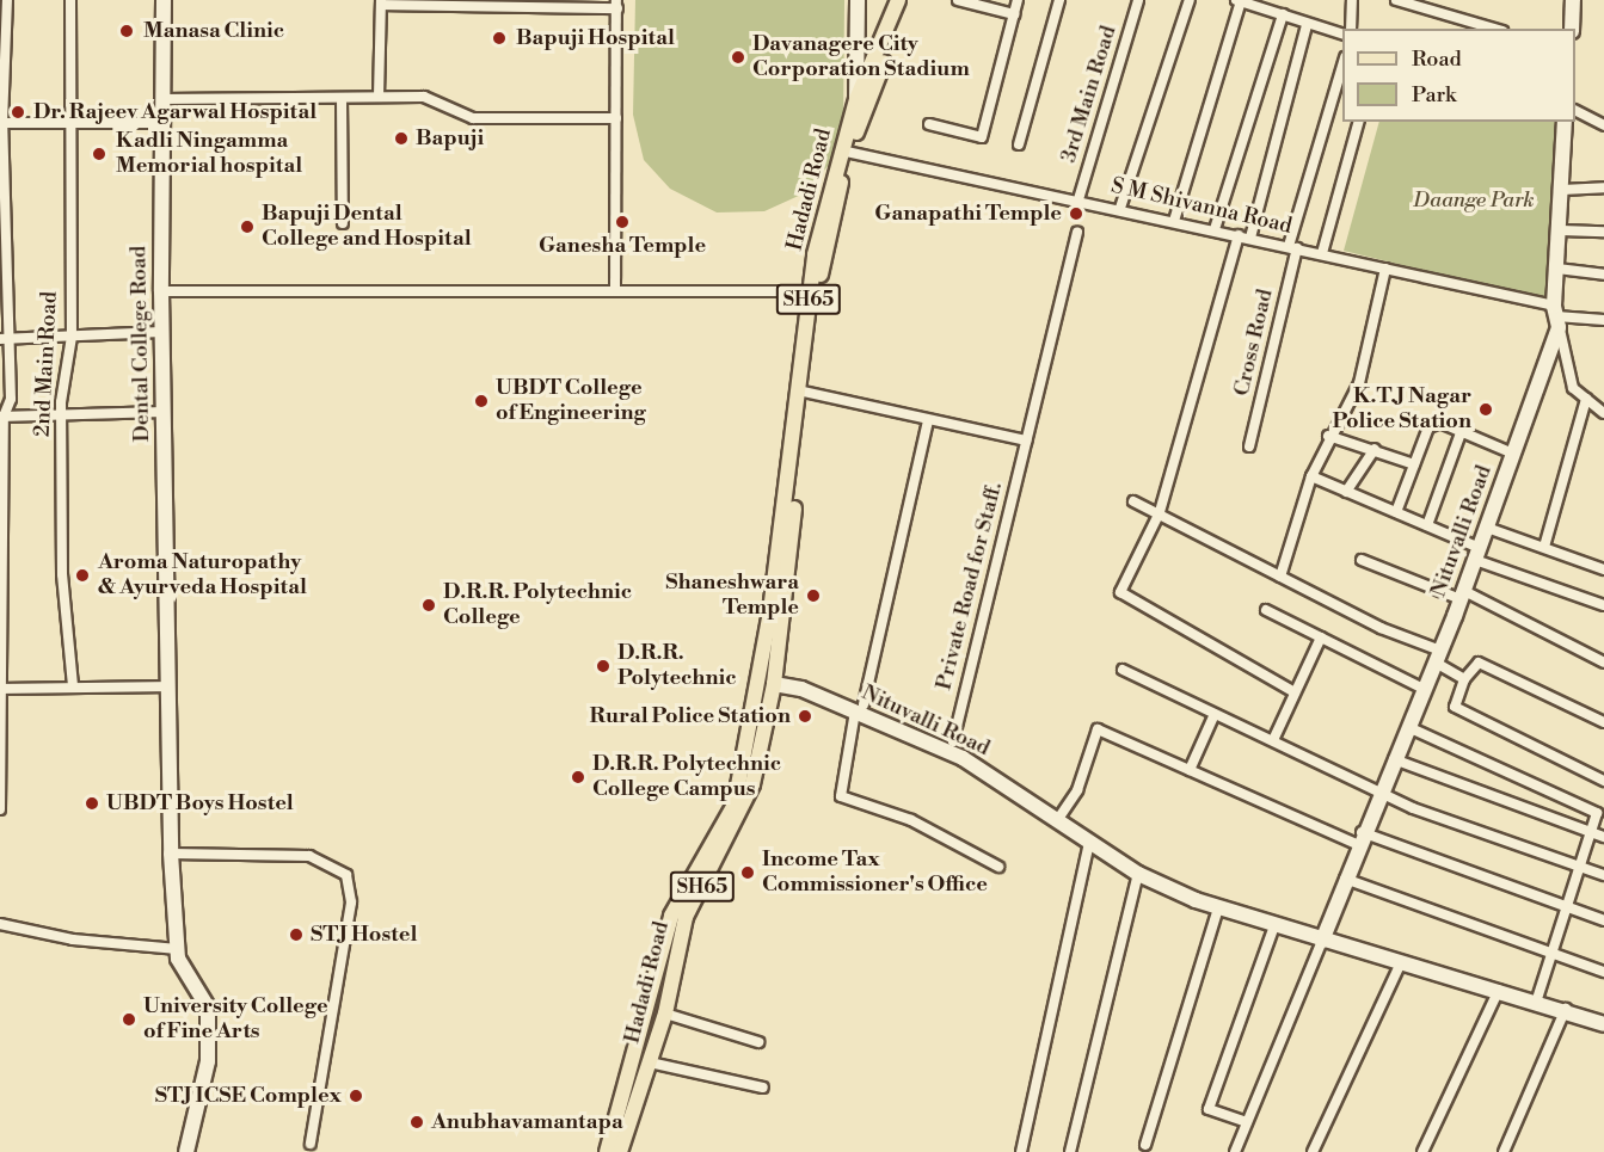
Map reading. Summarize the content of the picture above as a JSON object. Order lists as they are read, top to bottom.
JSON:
{
  "streets": {
    "main road": ["Hadadi Road", "SH65"],
    "street": [
      "3rd Main Road",
      "S M Shivanna Road",
      "Cross Road",
      "Dental College Road",
      "2nd Main Road",
      "Nituvalli Road",
      "Private Road for Staff."
    ]
  },
  "crossings": [
    ["3rd Main Road", "S M Shivanna Road"],
    ["Hadadi Road", "S M Shivanna Road"],
    ["Hadadi Road", "Nituvalli Road"],
    ["S M Shivanna Road", "Cross Road"],
    ["S M Shivanna Road", "Nituvalli Road"]
  ],
  "parks": ["Daange Park"],
  "places": [
    "Manasa Clinic",
    "Bapuji Hospital",
    "Davanagere City Corporation Stadium",
    "Dr. Rajeev Agarwal Hospital",
    "Bapuji",
    "Kadli Ningamma Memorial hospital",
    "Ganapathi Temple",
    "Ganesha Temple",
    "Bapuji Dental College and Hospital",
    "UBDT College of Engineering",
    "K.T.J Nagar Police Station",
    "Aroma Naturopathy & Ayurveda Hospital",
    "Shaneshwara Temple",
    "D.R.R. Polytechnic College",
    "D.R.R. Polytechnic",
    "Rural Police Station",
    "D.R.R. Polytechnic College Campus",
    "UBDT Boys Hostel",
    "Income Tax Commissioner's Office",
    "STJ Hostel",
    "University College of Fine Arts",
    "STJ ICSE Complex",
    "Anubhavamantapa"
  ],
  "legend": ["Road", "Park"]
}
